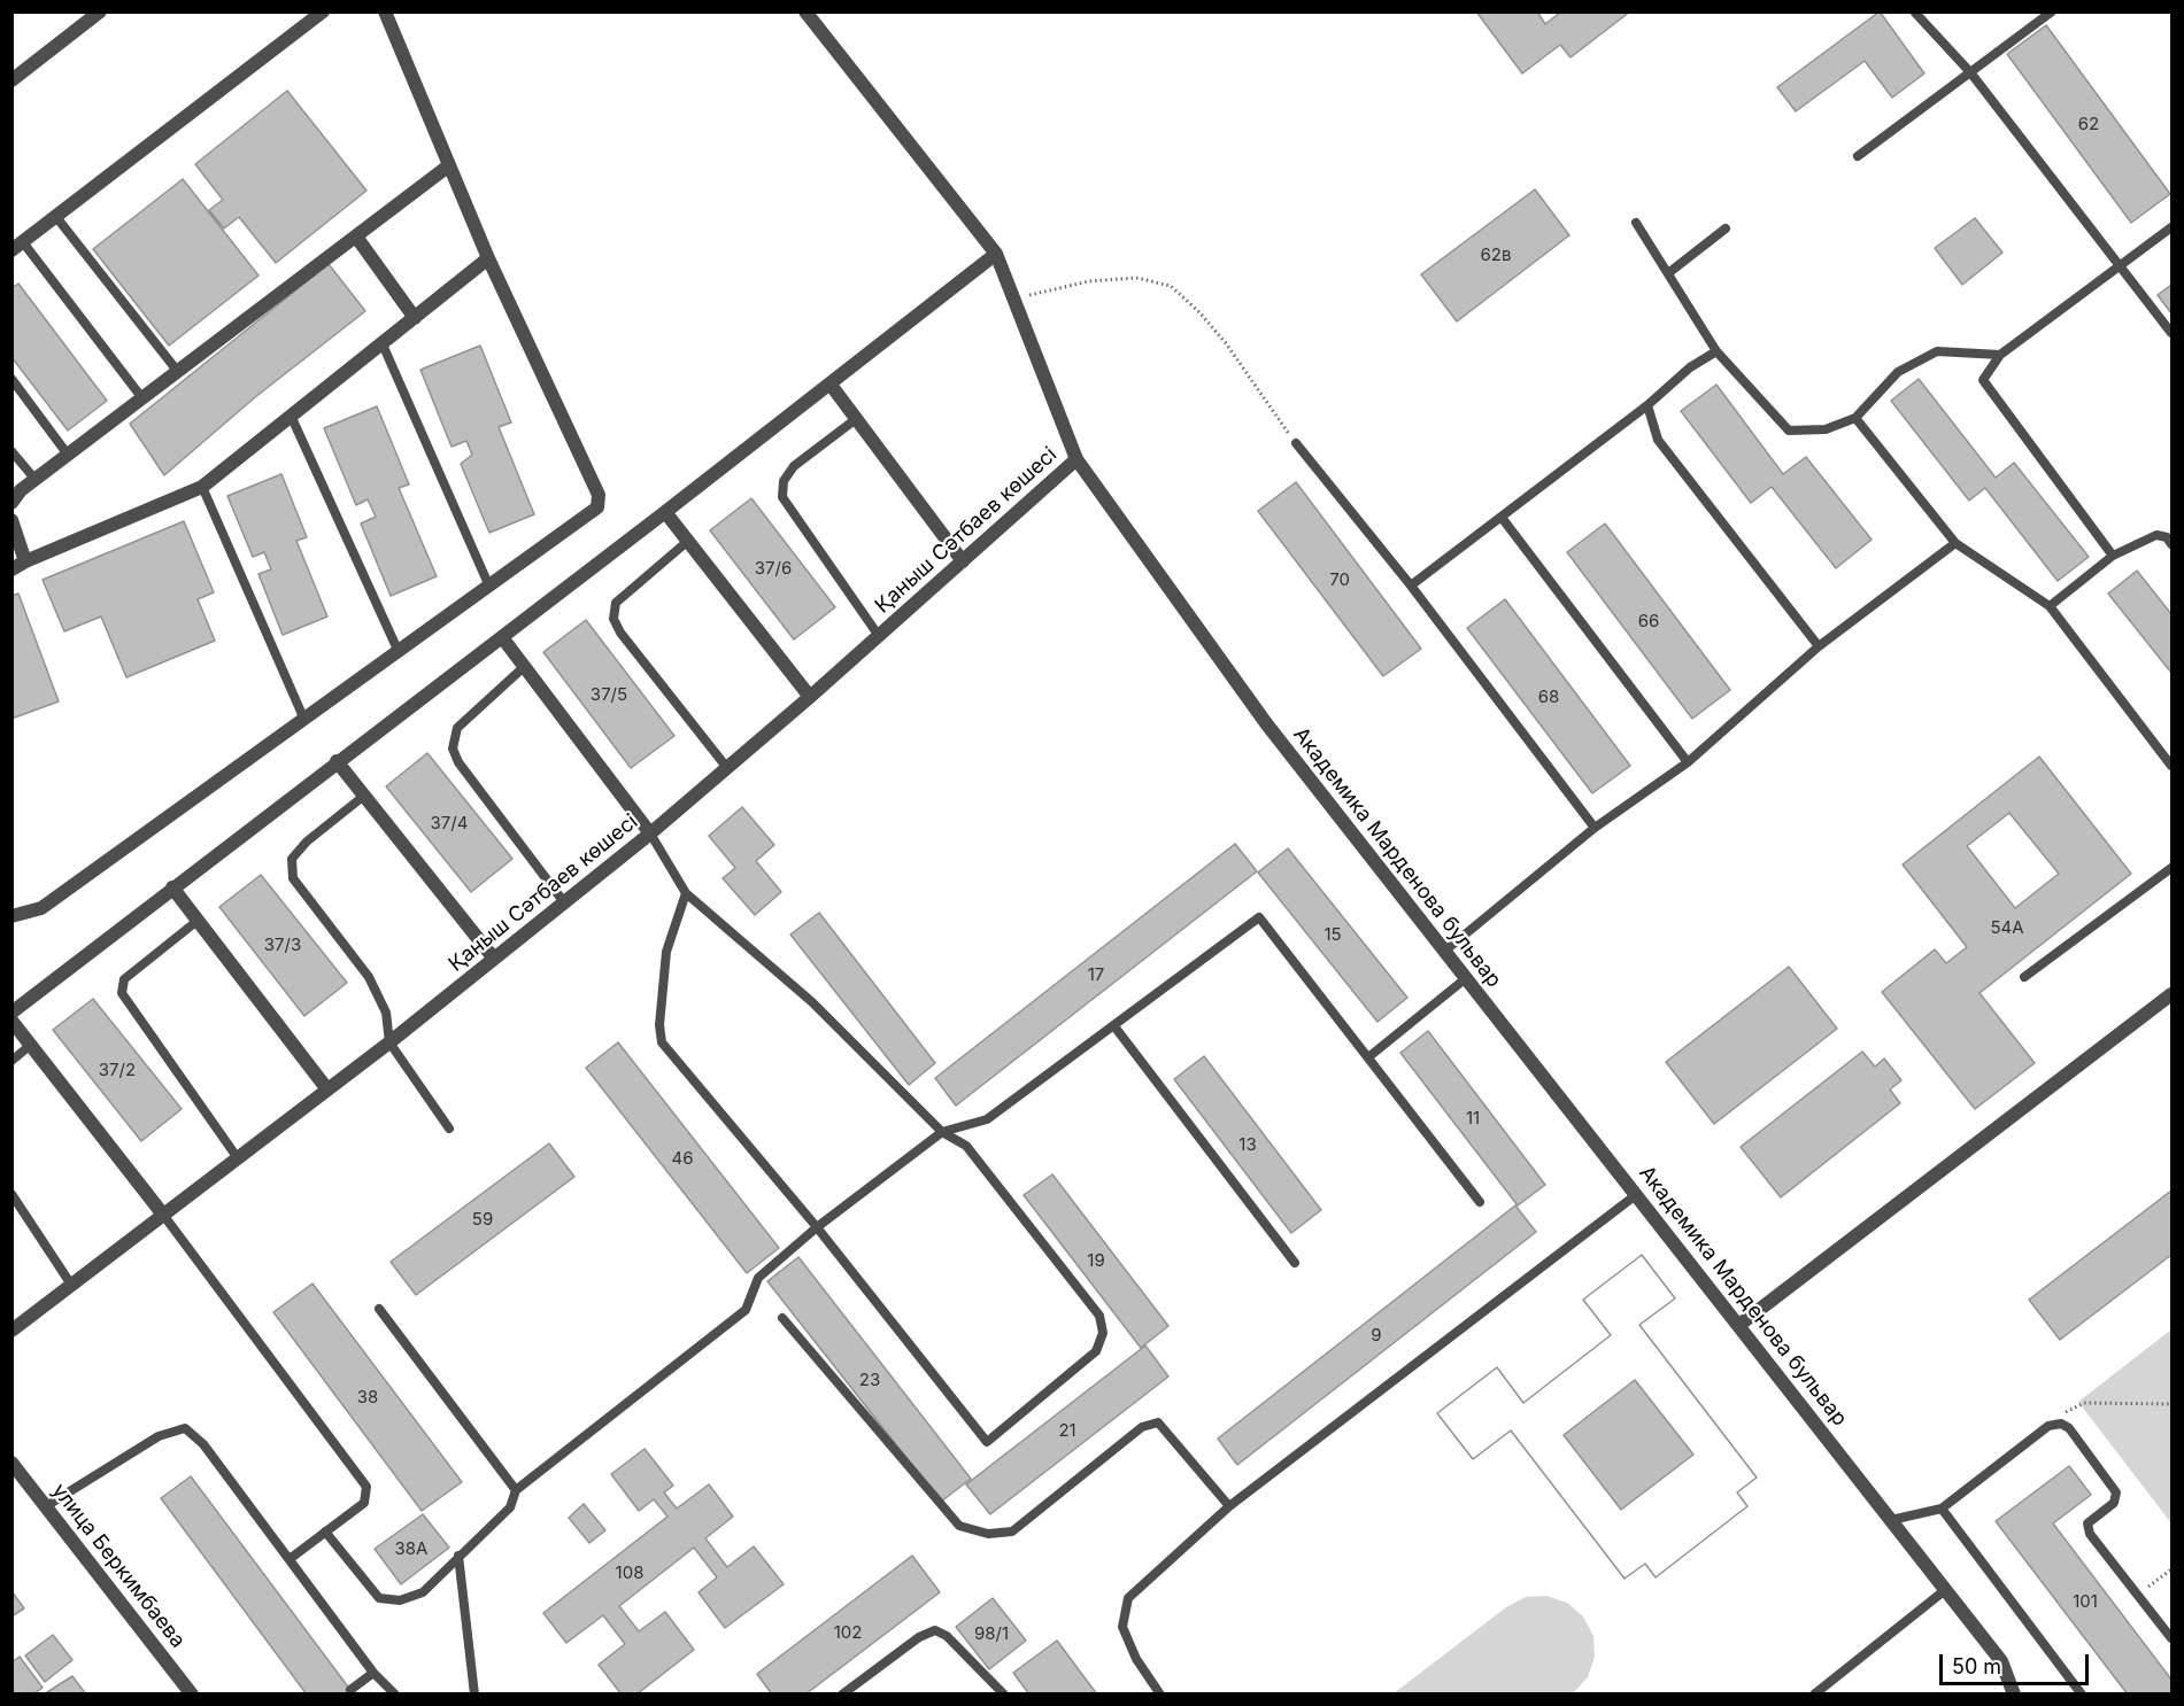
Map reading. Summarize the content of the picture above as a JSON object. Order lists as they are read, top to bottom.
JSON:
{
  "streets": {
    "street": ["Қаныш Сәтбаев көшесі", "Академика Марденова бульвар", "улица Беркимбаева"]
  },
  "crossings": [
    ["Қаныш Сәтбаев көшесі", "Академика Марденова бульвар"]
  ],
  "house_numbers": [
    "62",
    "62в",
    "37/6",
    "70",
    "66",
    "37/5",
    "68",
    "37/4",
    "54А",
    "15",
    "37/3",
    "17",
    "37/2",
    "11",
    "13",
    "46",
    "59",
    "19",
    "9",
    "23",
    "38",
    "21",
    "38А",
    "108",
    "101",
    "102",
    "98/1"
  ],
  "scale_bar": "50 m"
}
